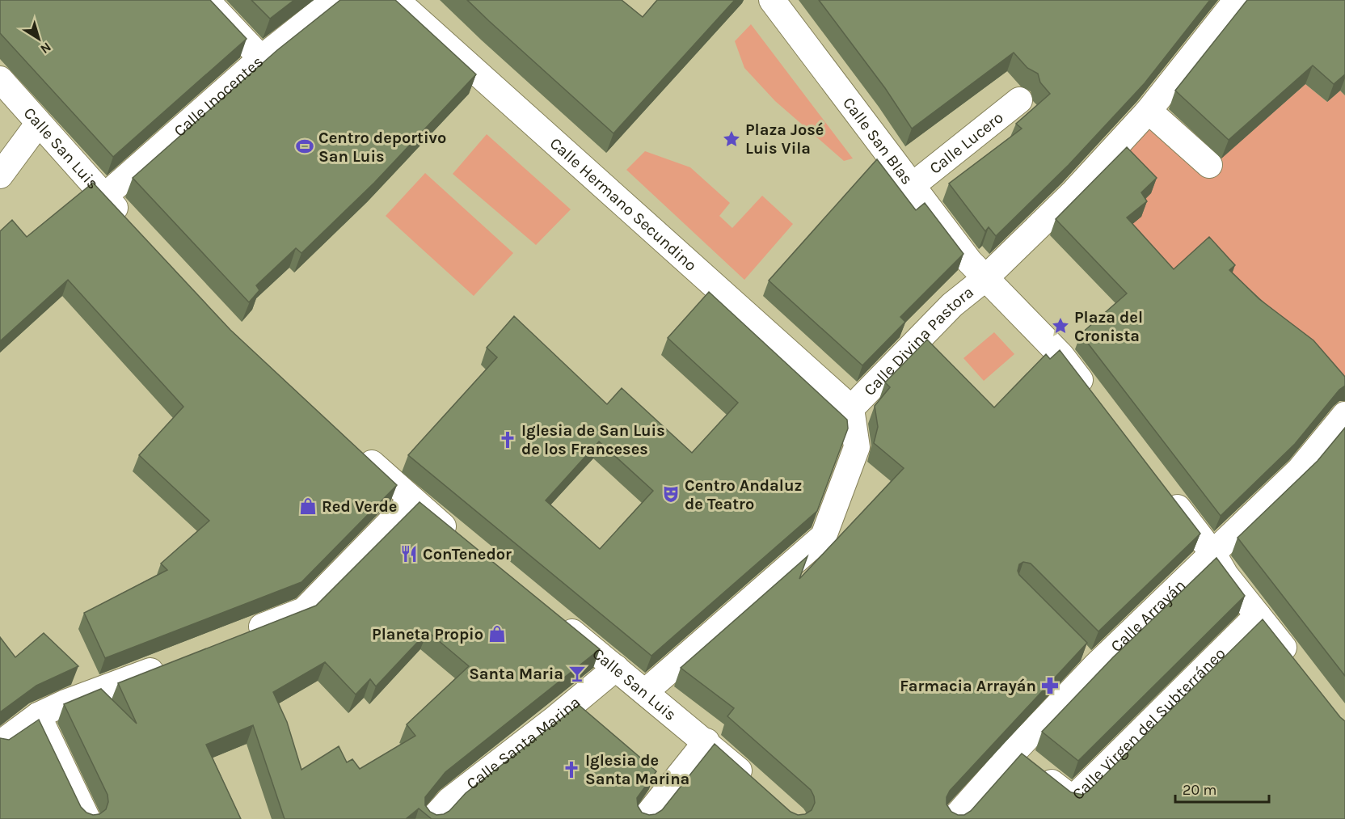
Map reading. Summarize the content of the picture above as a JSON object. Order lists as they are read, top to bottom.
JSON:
{
  "streets": {
    "street": [
      "Calle Inocentes",
      "Calle San Blas",
      "Calle Lucero",
      "Calle San Luis",
      "Calle Hermano Secundino",
      "Calle Divina Pastora",
      "Calle Arrayán",
      "Calle Virgen del Subterráneo",
      "Calle Santa Marina"
    ]
  },
  "crossings": [
    ["Calle Inocentes", "Calle San Luis"],
    ["Calle San Blas", "Calle Lucero"],
    ["Calle San Blas", "Calle Divina Pastora"],
    ["Calle San Luis", "Calle Divina Pastora"],
    ["Calle San Luis", "Calle Santa Marina"],
    ["Calle Hermano Secundino", "Calle Divina Pastora"],
    ["Calle Arrayán", "Calle Virgen del Subterráneo"]
  ],
  "places": {
    "place": ["Plaza José Luis Vila", "Plaza del Cronista"],
    "sports": ["Centro deportivo San Luis"],
    "church": ["Iglesia de San Luis de los Franceses", "Iglesia de Santa Marina"],
    "theatre": ["Centro Andaluz de Teatro"],
    "shop": ["Red Verde", "Planeta Propio"],
    "restaurant": ["ConTenedor"],
    "bar": ["Santa Maria"],
    "pharmacy": ["Farmacia Arrayán"]
  },
  "scale_bar": "20 m",
  "north": "bottom right"
}
